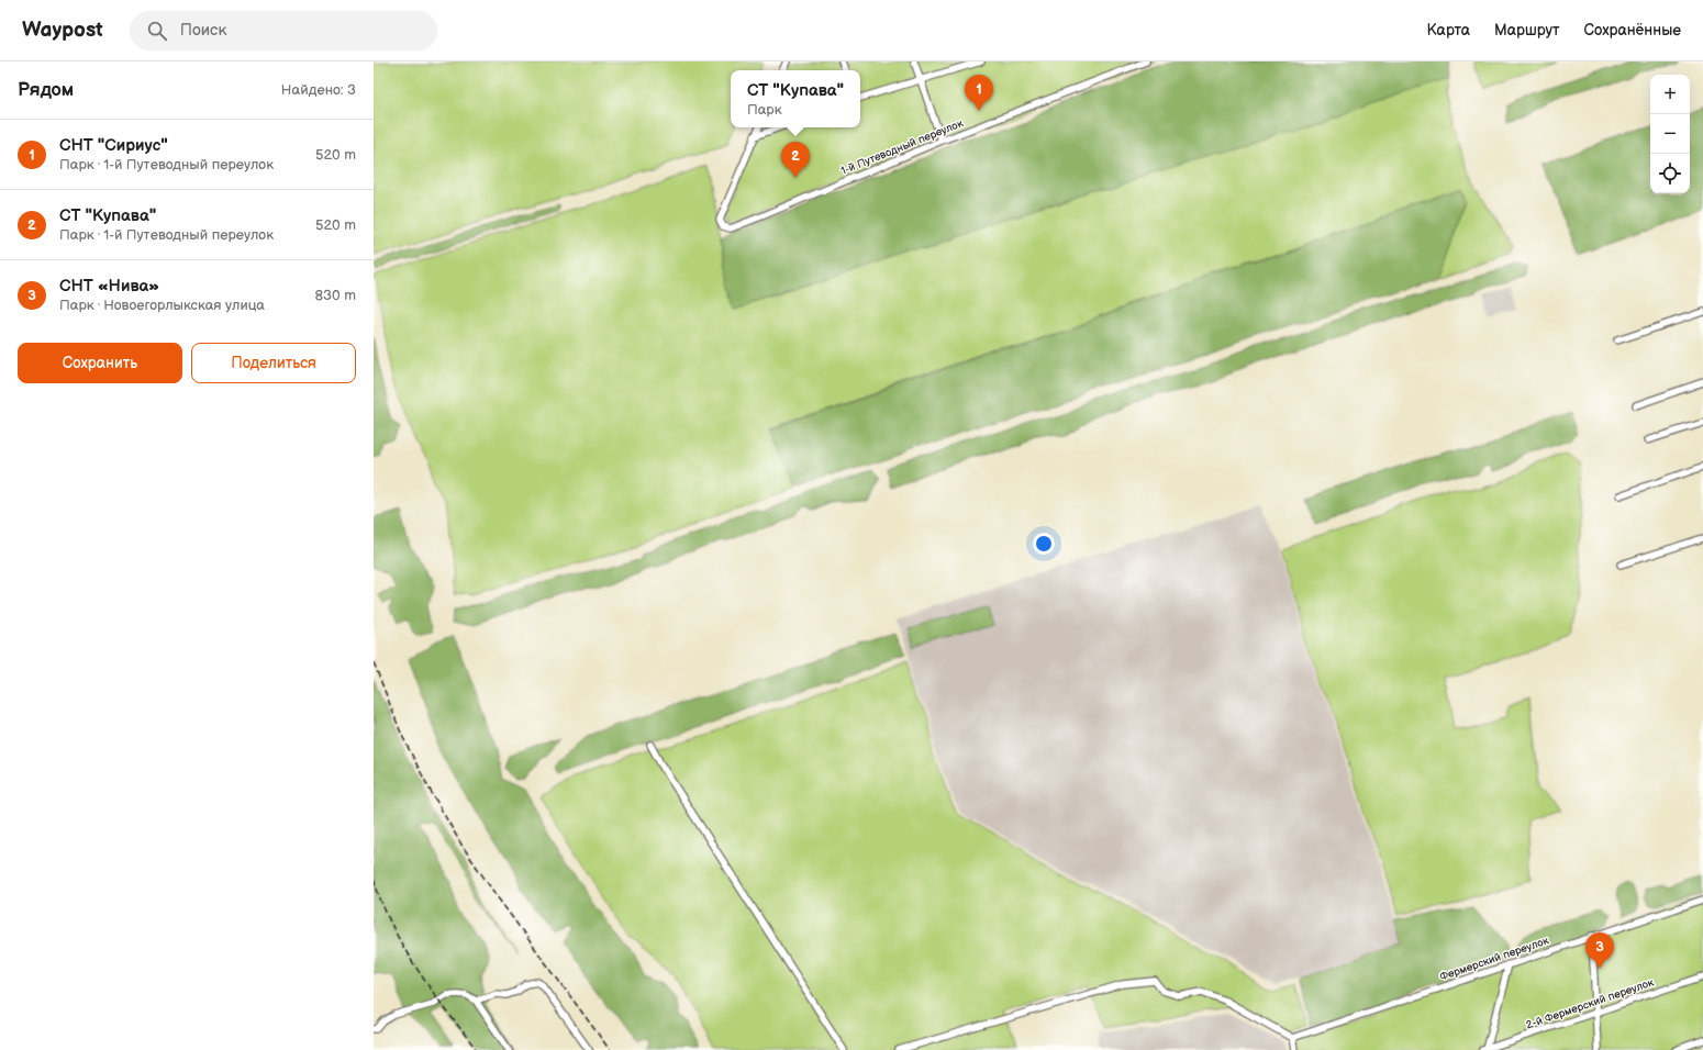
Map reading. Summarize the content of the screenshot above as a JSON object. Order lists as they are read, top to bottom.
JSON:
{
  "streets": {
    "street": ["1-й Путеводный переулок", "Фермерский переулок", "2-й Фермерский переулок"]
  },
  "page": {
    "header": "Waypost",
    "search": "Поиск",
    "nav": ["Карта", "Маршрут", "Сохранённые"],
    "heading": ["Рядом", "Найдено: 3"],
    "popup": ["СТ \"Купава\"", "Парк"],
    "map_buttons": ["+", "−"],
    "pins": ["1", "2", "3"],
    "list": [
      {
        "mark": "1",
        "name": "СНТ \"Сириус\"",
        "note": "Парк · 1-й Путеводный переулок",
        "value": "520 m"
      },
      {
        "mark": "2",
        "name": "СТ \"Купава\"",
        "note": "Парк · 1-й Путеводный переулок",
        "value": "520 m"
      },
      {
        "mark": "3",
        "name": "СНТ «Нива»",
        "note": "Парк · Новоегорлыкская улица",
        "value": "830 m"
      }
    ],
    "buttons": ["Сохранить", "Поделиться"]
  }
}
